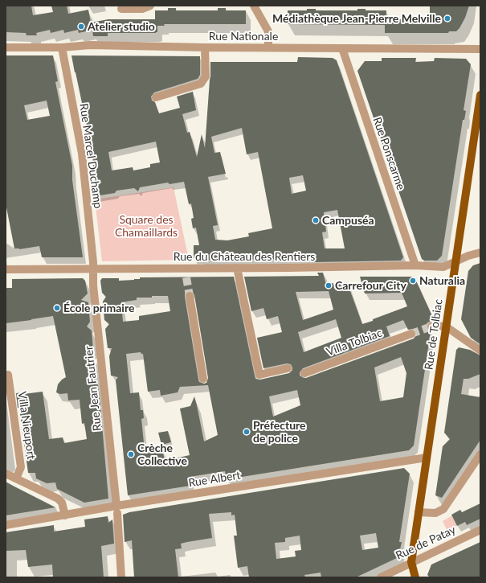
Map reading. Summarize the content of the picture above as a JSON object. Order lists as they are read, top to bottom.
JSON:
{
  "streets": {
    "main road": ["Rue de Tolbiac"],
    "street": [
      "Rue Nationale",
      "Rue Ponscarme",
      "Rue Marcel Duchamp",
      "Rue du Château des Rentiers",
      "Villa Tolbiac",
      "Rue Jean Fautrier",
      "Villa Nieuport",
      "Rue Albert",
      "Rue de Patay"
    ]
  },
  "crossings": [
    ["Rue Nationale", "Rue Ponscarme"],
    ["Rue Nationale", "Rue Marcel Duchamp"],
    ["Rue Ponscarme", "Rue du Château des Rentiers"],
    ["Rue Marcel Duchamp", "Rue du Château des Rentiers"],
    ["Rue Marcel Duchamp", "Rue Jean Fautrier"],
    ["Rue du Château des Rentiers", "Rue de Tolbiac"],
    ["Rue du Château des Rentiers", "Rue Jean Fautrier"],
    ["Rue de Tolbiac", "Rue Albert"],
    ["Rue de Tolbiac", "Rue de Patay"],
    ["Rue Jean Fautrier", "Rue Albert"]
  ],
  "parks": ["Square des Chamaillards"],
  "places": [
    "Médiathèque Jean-Pierre Melville",
    "Atelier studio",
    "Campuséa",
    "Naturalia",
    "Carrefour City",
    "École primaire",
    "Préfecture de police",
    "Crèche Collective"
  ]
}
